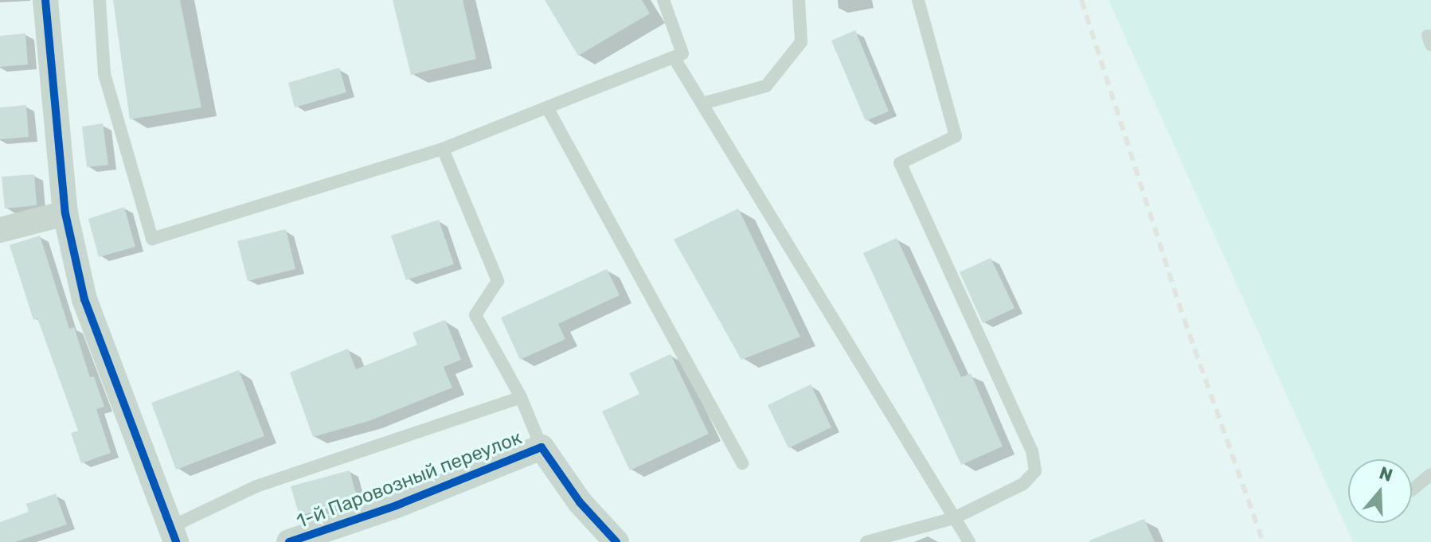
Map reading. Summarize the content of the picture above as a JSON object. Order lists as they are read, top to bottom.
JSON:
{
  "streets": {
    "street": ["1-й Паровозный переулок"]
  },
  "north": "top"
}
